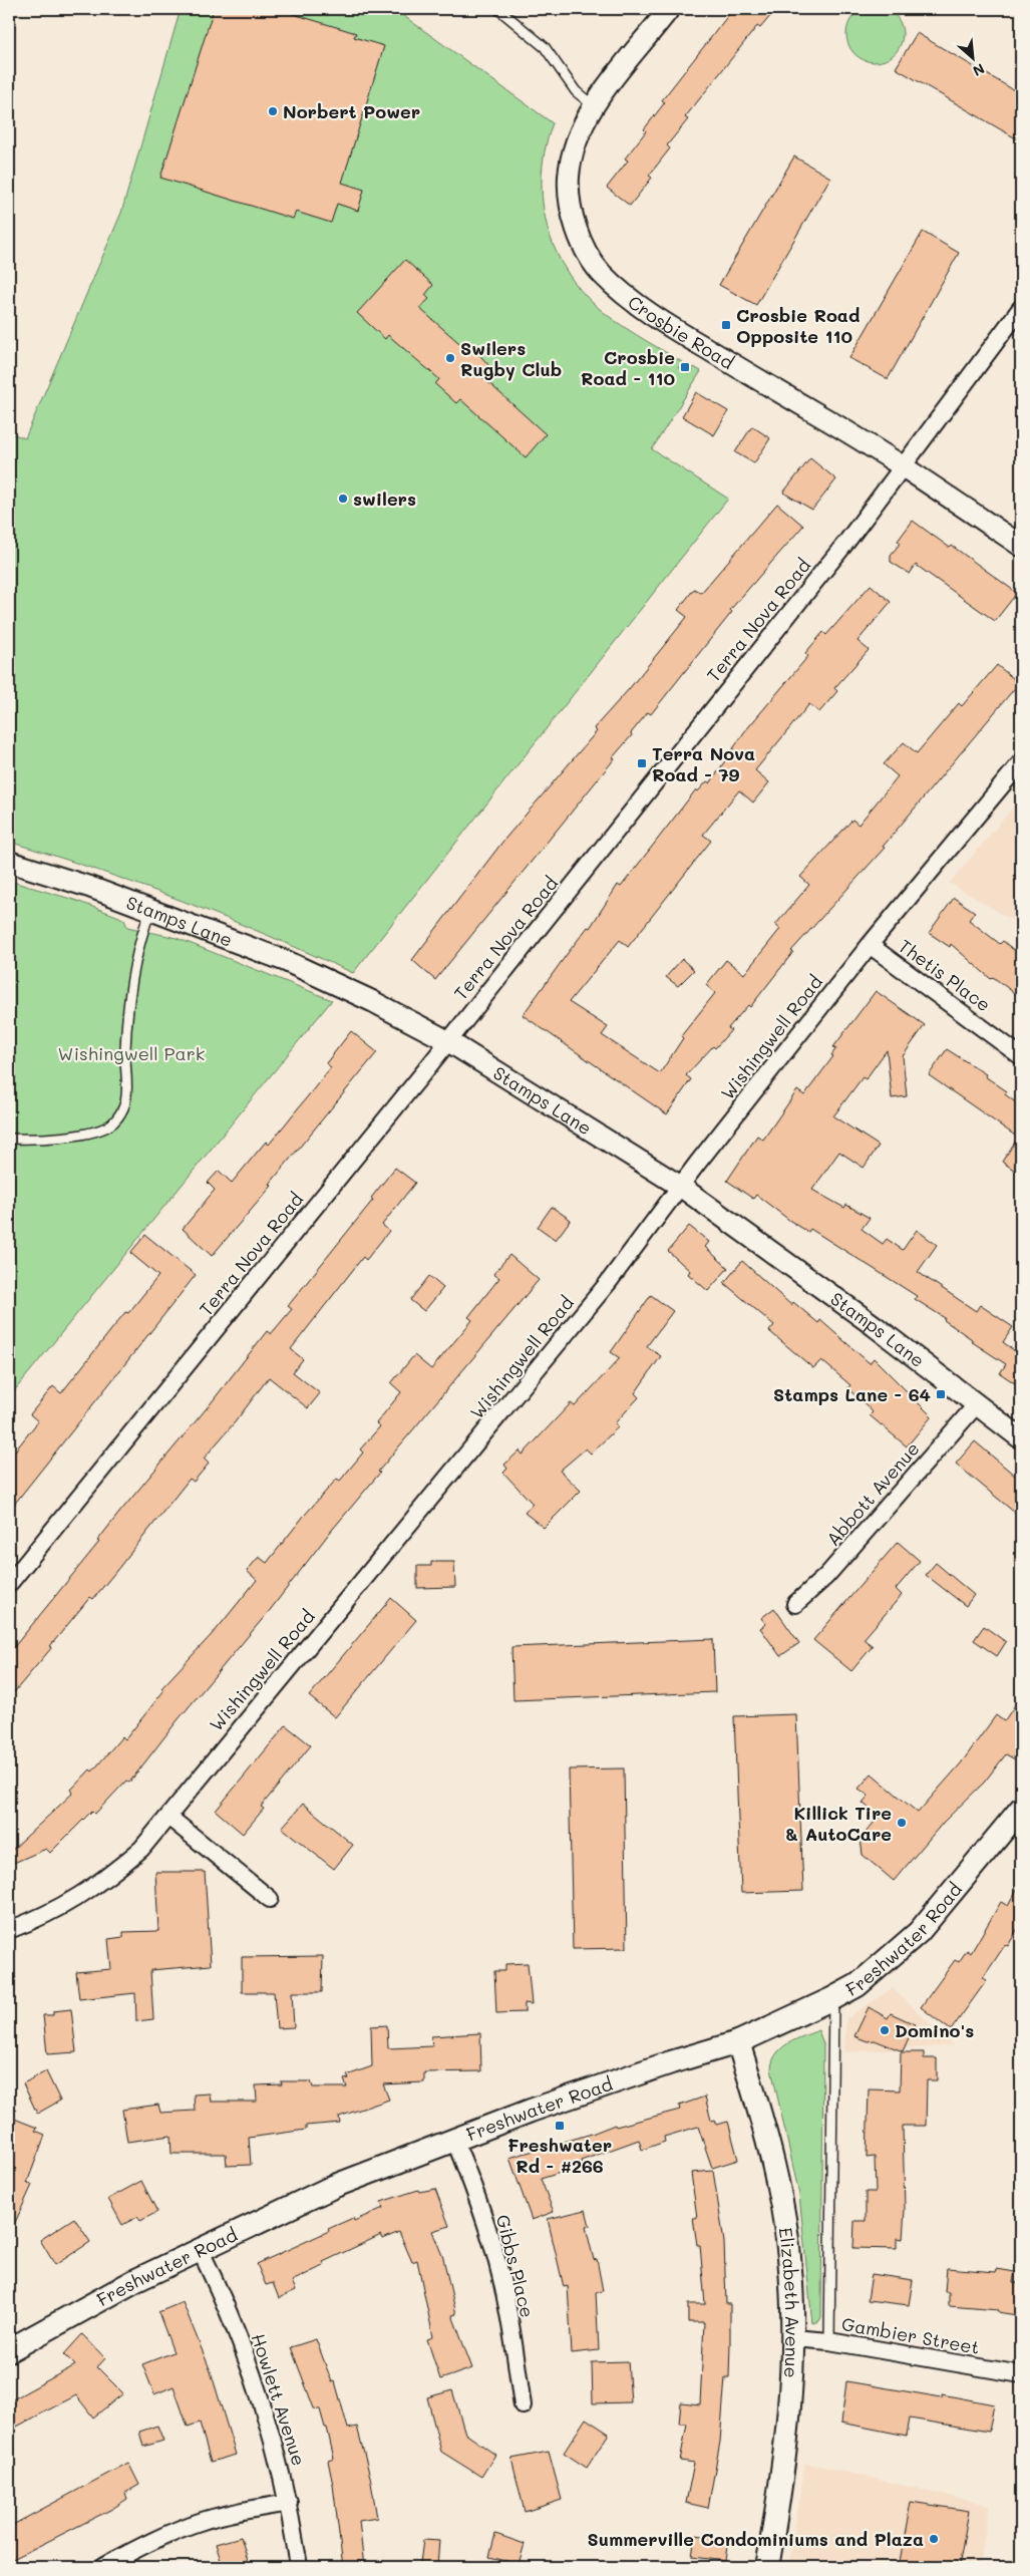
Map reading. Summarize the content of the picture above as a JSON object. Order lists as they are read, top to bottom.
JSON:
{
  "streets": {
    "main road": ["Freshwater Road", "Elizabeth Avenue"],
    "street": [
      "Crosbie Road",
      "Terra Nova Road",
      "Stamps Lane",
      "Thetis Place",
      "Wishingwell Road",
      "Abbott Avenue",
      "Gibbs Place",
      "Gambier Street",
      "Howlett Avenue"
    ]
  },
  "crossings": [
    ["Crosbie Road", "Terra Nova Road"],
    ["Terra Nova Road", "Stamps Lane"],
    ["Stamps Lane", "Wishingwell Road"],
    ["Stamps Lane", "Abbott Avenue"],
    ["Thetis Place", "Wishingwell Road"],
    ["Freshwater Road", "Gibbs Place"],
    ["Freshwater Road", "Elizabeth Avenue"],
    ["Freshwater Road", "Howlett Avenue"],
    ["Elizabeth Avenue", "Gambier Street"]
  ],
  "parks": ["Wishingwell Park"],
  "places": {
    "other": [
      "Norbert Power",
      "Swilers Rugby Club",
      "swilers",
      "Killick Tire & AutoCare",
      "Domino's",
      "Summerville Condominiums and Plaza"
    ],
    "transit": [
      "Crosbie Road Opposite 110",
      "Crosbie Road - 110",
      "Terra Nova Road - 79",
      "Stamps Lane - 64",
      "Freshwater Rd - #266"
    ]
  },
  "north": "bottom right"
}
